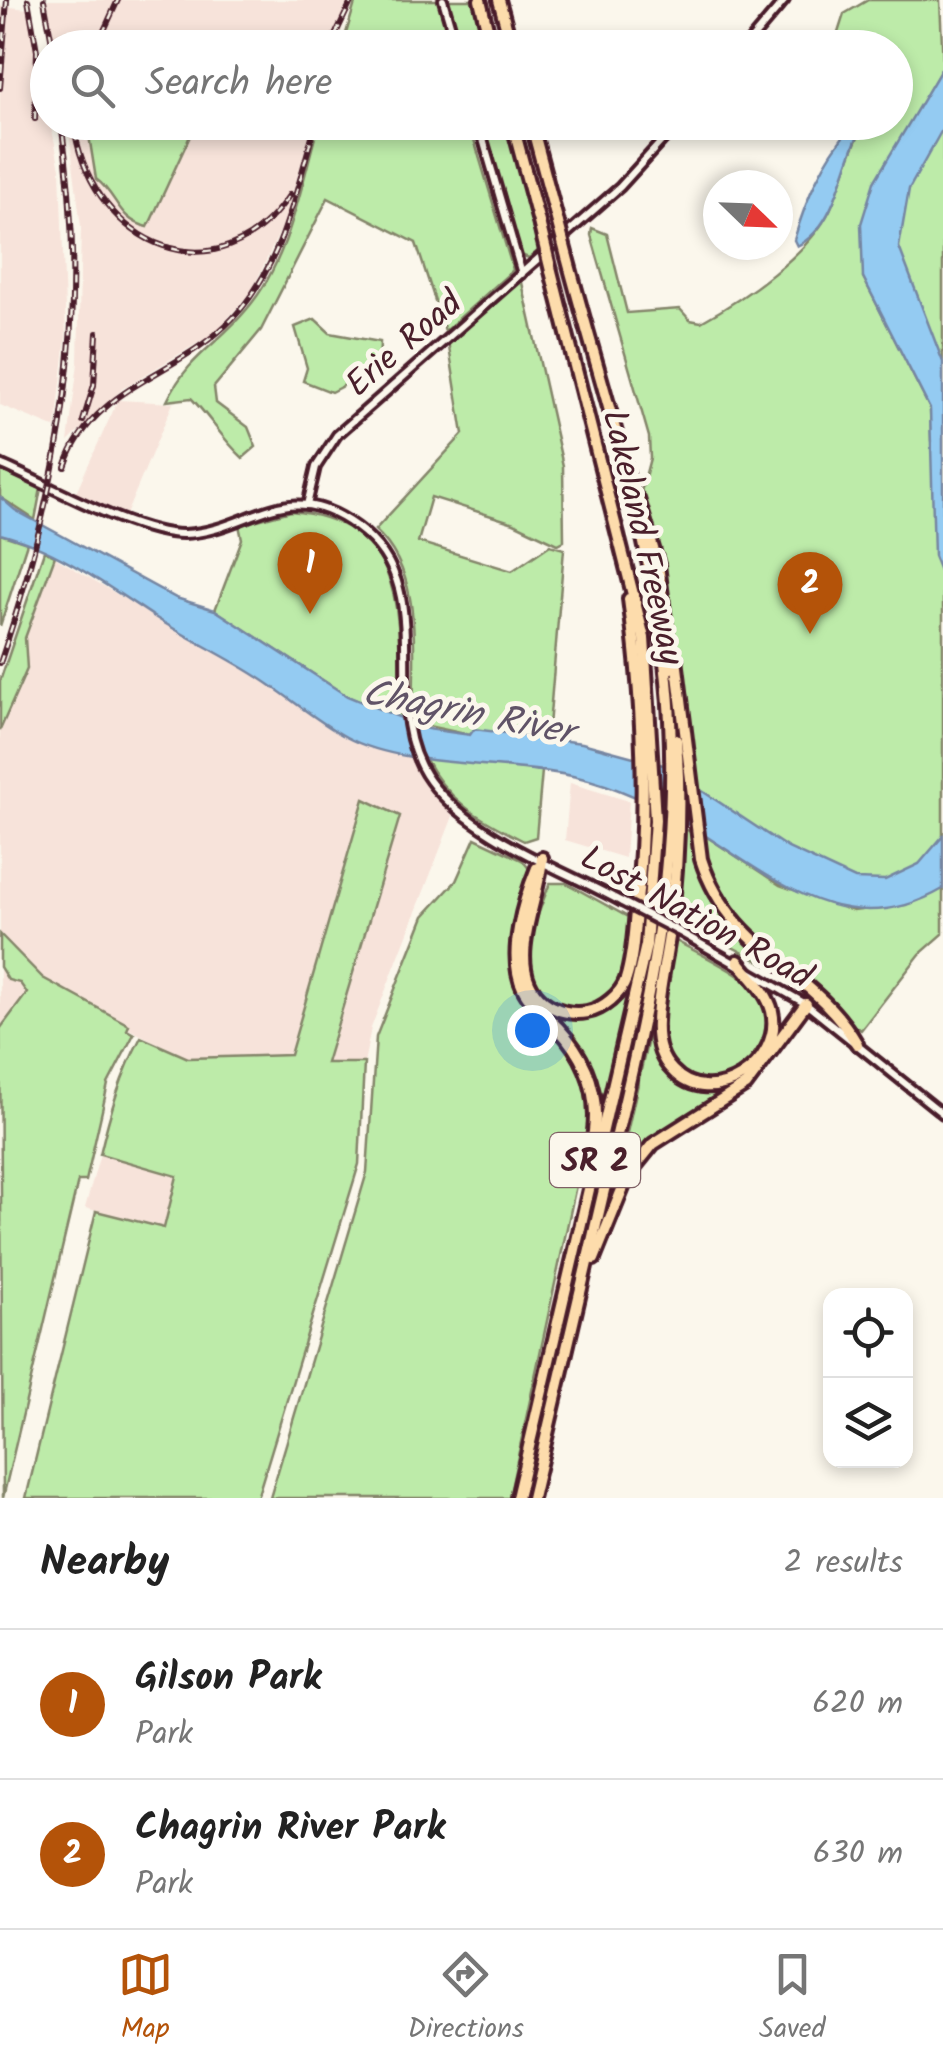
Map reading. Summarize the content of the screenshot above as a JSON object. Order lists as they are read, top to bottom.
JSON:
{
  "streets": {
    "highway": ["Lakeland Freeway", "SR 2"],
    "street": ["Erie Road", "Lost Nation Road"]
  },
  "crossings": [
    ["Erie Road", "Lost Nation Road"]
  ],
  "water": ["Chagrin River"],
  "north": "bottom right",
  "page": {
    "search": "Search here",
    "pins": ["1", "2"],
    "heading": ["Nearby", "2 results"],
    "list": [
      {
        "mark": "1",
        "name": "Gilson Park",
        "note": "Park",
        "value": "620 m"
      },
      {
        "mark": "2",
        "name": "Chagrin River Park",
        "note": "Park",
        "value": "630 m"
      }
    ],
    "nav": ["Map", "Directions", "Saved"]
  }
}
